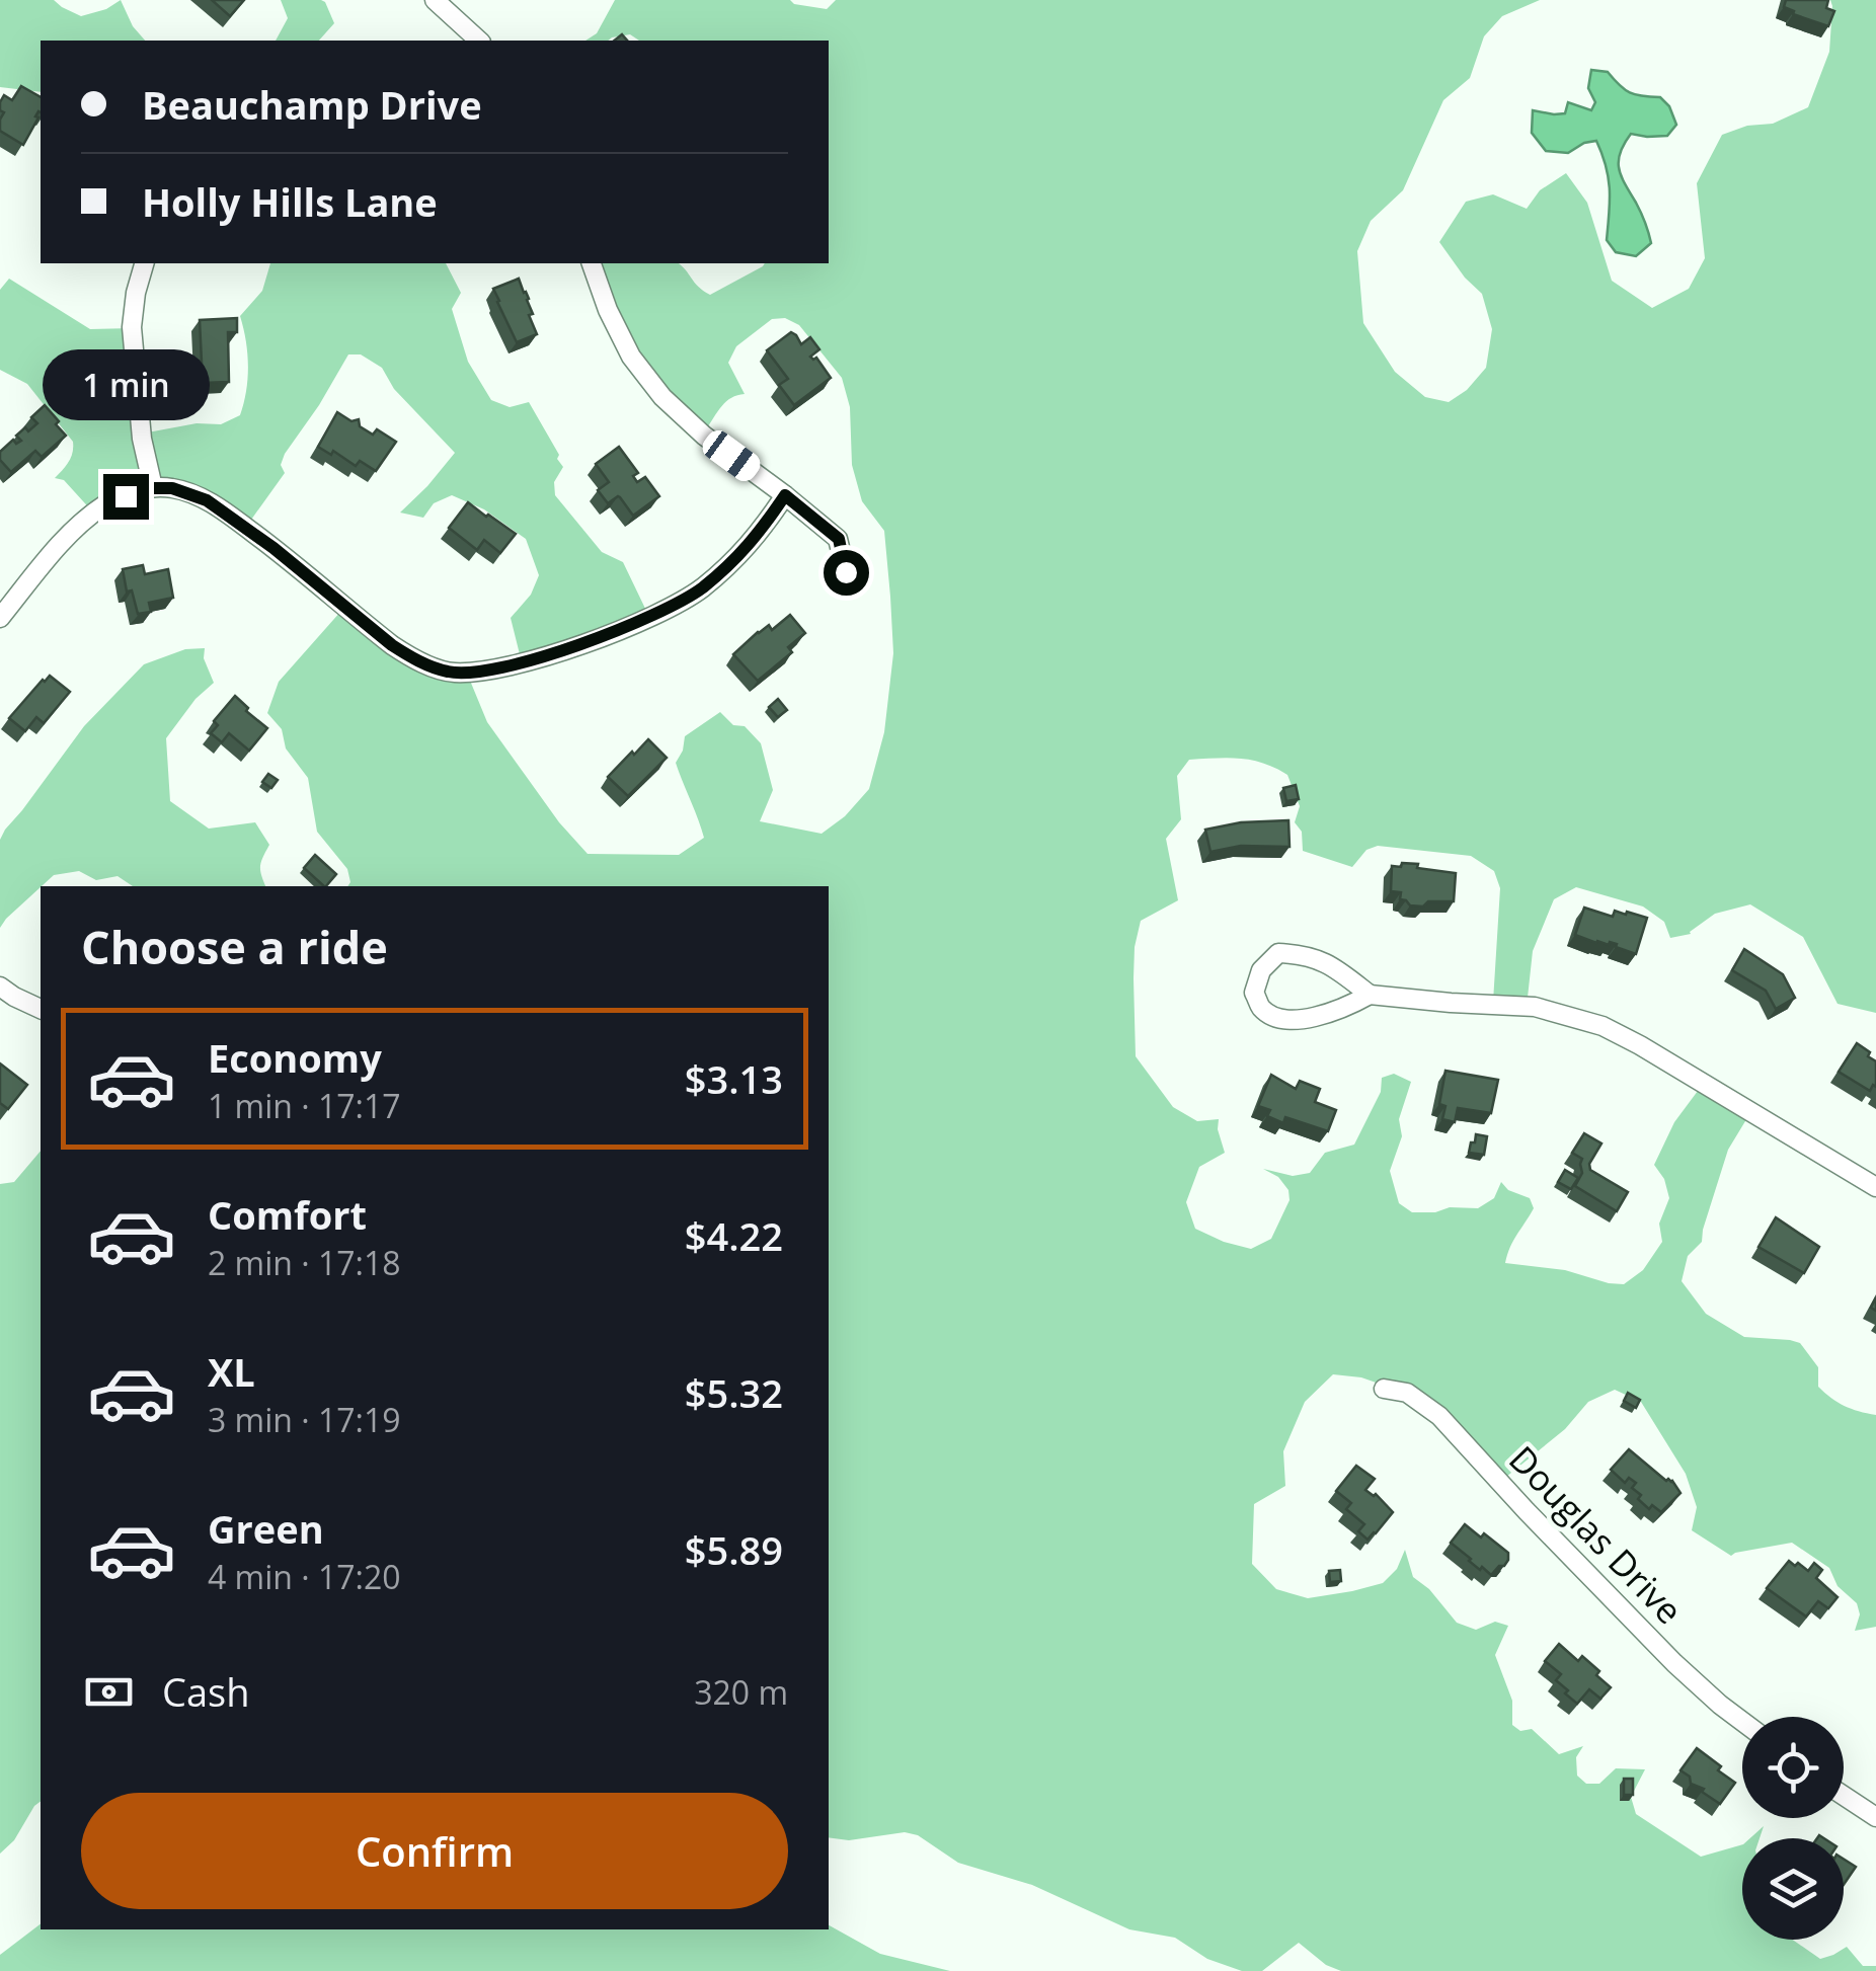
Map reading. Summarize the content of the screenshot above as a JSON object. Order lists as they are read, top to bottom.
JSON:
{
  "streets": {
    "street": ["Douglas Drive"]
  },
  "page": {
    "banner": ["Beauchamp Drive", "Holly Hills Lane"],
    "bubble": "1 min",
    "heading": "Choose a ride",
    "list": [
      {
        "name": "Economy",
        "note": "1 min · 17:17",
        "value": "$3.13"
      },
      {
        "name": "Comfort",
        "note": "2 min · 17:18",
        "value": "$4.22"
      },
      {
        "name": "XL",
        "note": "3 min · 17:19",
        "value": "$5.32"
      },
      {
        "name": "Green",
        "note": "4 min · 17:20",
        "value": "$5.89"
      }
    ],
    "pay": ["Cash", "320 m"],
    "buttons": "Confirm"
  }
}
